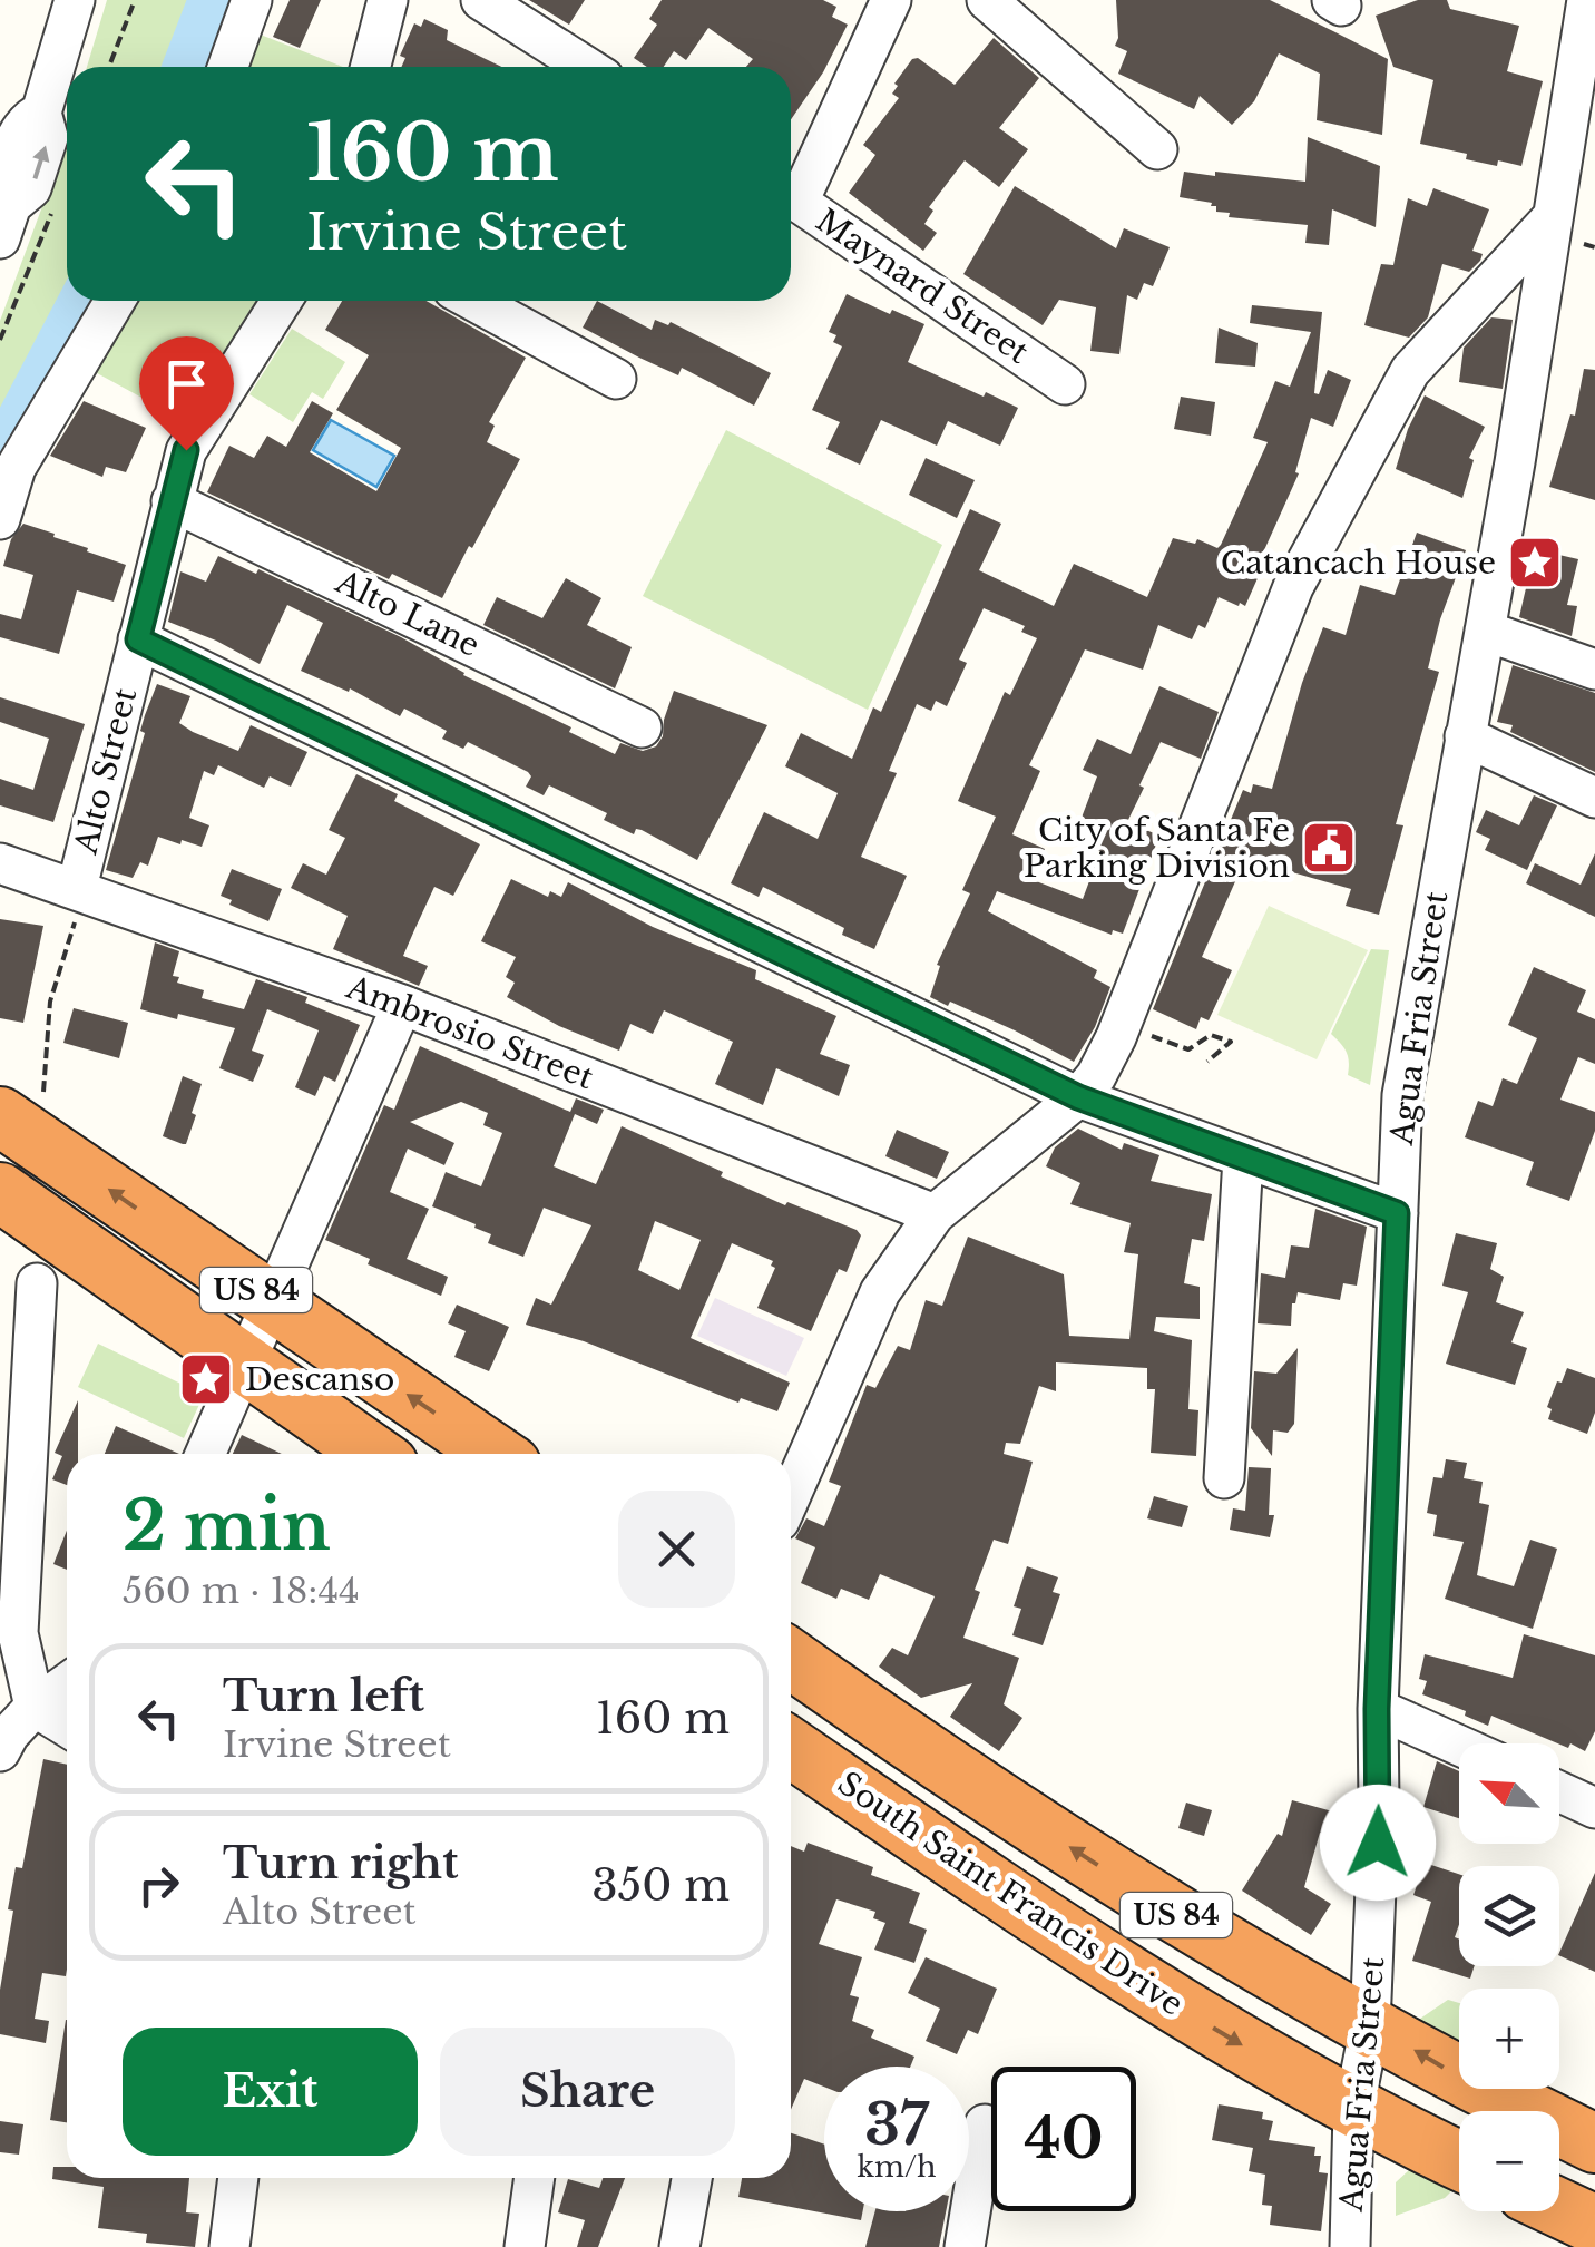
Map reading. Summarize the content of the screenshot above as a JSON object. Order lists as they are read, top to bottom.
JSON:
{
  "streets": {
    "highway": ["US 84", "South Saint Francis Drive"],
    "street": [
      "Maynard Street",
      "Alto Lane",
      "Alto Street",
      "Agua Fria Street",
      "Ambrosio Street"
    ]
  },
  "crossings": [
    ["Alto Lane", "Alto Street"],
    ["Alto Street", "Ambrosio Street"],
    ["Agua Fria Street", "US 84"],
    ["Agua Fria Street", "South Saint Francis Drive"]
  ],
  "places": {
    "place": ["Catancach House", "Descanso"],
    "public building": ["City of Santa Fe Parking Division"]
  },
  "north": "top left",
  "page": {
    "turn": ["160 m", "Irvine Street"],
    "heading": ["2 min", "560 m · 18:44"],
    "list": [
      {
        "name": "Turn left",
        "note": "Irvine Street",
        "value": "160 m"
      },
      {
        "name": "Turn right",
        "note": "Alto Street",
        "value": "350 m"
      }
    ],
    "map_buttons": ["+", "−"],
    "buttons": ["Exit", "Share"],
    "speed": "37 km/h",
    "limit": "40"
  }
}
